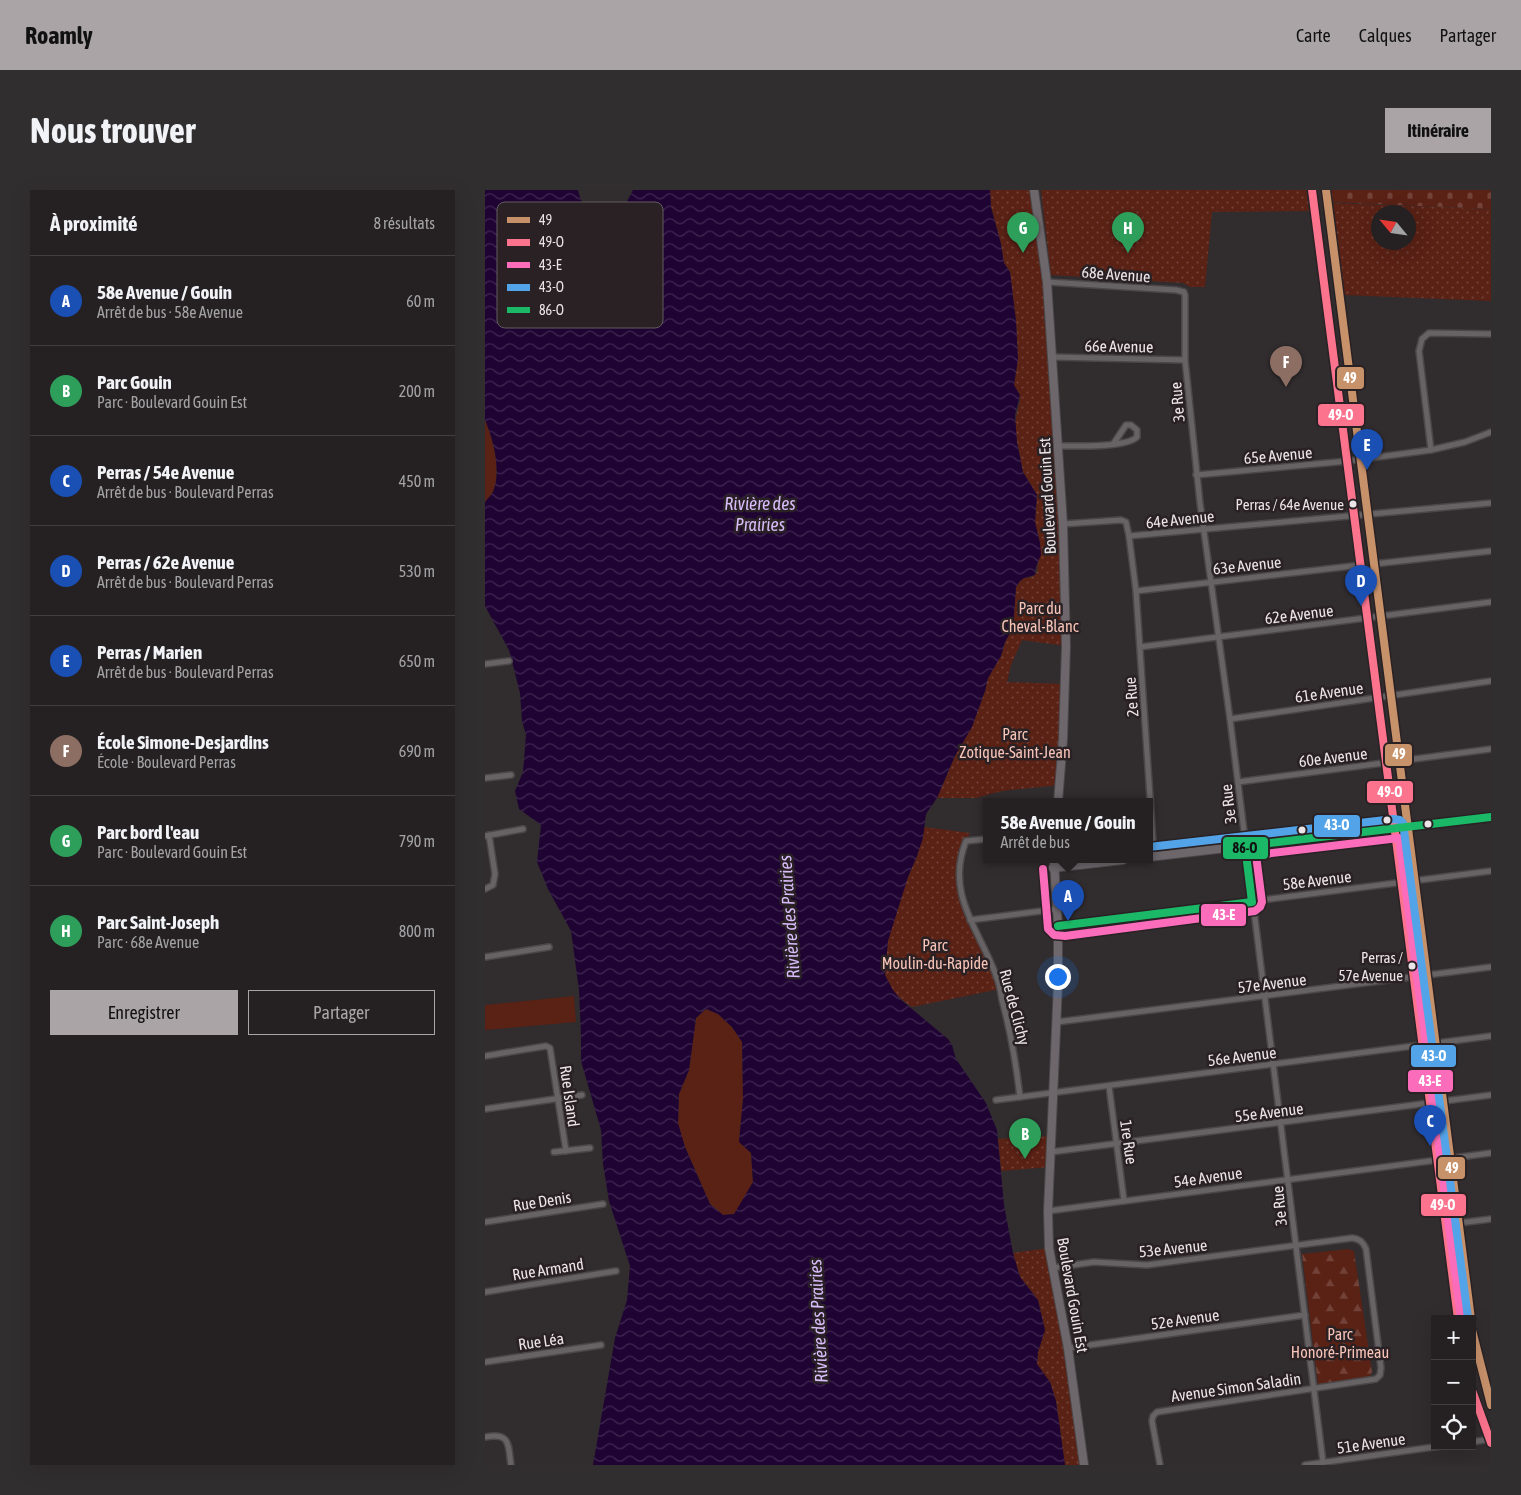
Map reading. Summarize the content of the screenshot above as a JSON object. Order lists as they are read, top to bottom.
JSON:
{
  "streets": {
    "main road": ["Boulevard Gouin Est"],
    "street": [
      "68e Avenue",
      "66e Avenue",
      "3e Rue",
      "65e Avenue",
      "64e Avenue",
      "63e Avenue",
      "62e Avenue",
      "61e Avenue",
      "2e Rue",
      "60e Avenue",
      "58e Avenue",
      "57e Avenue",
      "Rue de Clichy",
      "56e Avenue",
      "Rue Island",
      "55e Avenue",
      "1re Rue",
      "54e Avenue",
      "Rue Denis",
      "53e Avenue",
      "Rue Armand",
      "52e Avenue",
      "Rue Léa",
      "Avenue Simon Saladin",
      "51e Avenue"
    ]
  },
  "crossings": [
    ["68e Avenue", "3e Rue"],
    ["68e Avenue", "Boulevard Gouin Est"],
    ["66e Avenue", "3e Rue"],
    ["66e Avenue", "Boulevard Gouin Est"],
    ["3e Rue", "65e Avenue"],
    ["3e Rue", "64e Avenue"],
    ["3e Rue", "63e Avenue"],
    ["3e Rue", "62e Avenue"],
    ["3e Rue", "61e Avenue"],
    ["3e Rue", "60e Avenue"],
    ["3e Rue", "58e Avenue"],
    ["3e Rue", "57e Avenue"],
    ["3e Rue", "56e Avenue"],
    ["3e Rue", "55e Avenue"],
    ["3e Rue", "54e Avenue"],
    ["3e Rue", "53e Avenue"],
    ["3e Rue", "52e Avenue"],
    ["3e Rue", "Avenue Simon Saladin"],
    ["3e Rue", "51e Avenue"],
    ["Boulevard Gouin Est", "64e Avenue"],
    ["Boulevard Gouin Est", "58e Avenue"],
    ["Boulevard Gouin Est", "57e Avenue"],
    ["Boulevard Gouin Est", "56e Avenue"],
    ["Boulevard Gouin Est", "55e Avenue"],
    ["Boulevard Gouin Est", "54e Avenue"],
    ["Boulevard Gouin Est", "53e Avenue"],
    ["Boulevard Gouin Est", "52e Avenue"],
    ["64e Avenue", "2e Rue"],
    ["63e Avenue", "2e Rue"],
    ["62e Avenue", "2e Rue"],
    ["Rue de Clichy", "56e Avenue"],
    ["56e Avenue", "1re Rue"],
    ["55e Avenue", "1re Rue"],
    ["1re Rue", "54e Avenue"],
    ["53e Avenue", "Avenue Simon Saladin"]
  ],
  "water": ["Rivière des Prairies"],
  "parks": [
    "Parc du Cheval-Blanc",
    "Parc Zotique-Saint-Jean",
    "Parc Moulin-du-Rapide",
    "Parc Honoré-Primeau"
  ],
  "places": ["Perras / 64e Avenue", "Perras / 57e Avenue"],
  "lines": [
    "transit line 49",
    "transit line 49-O",
    "transit line 86-O",
    "transit line 43-O",
    "transit line 43-E"
  ],
  "legend": [
    "49",
    "49-O",
    "43-E",
    "43-O",
    "86-O"
  ],
  "north": "top left",
  "page": {
    "header": "Roamly",
    "nav": ["Carte", "Calques", "Partager"],
    "buttons": [
      "Itinéraire",
      ["Enregistrer", "Partager"]
    ],
    "title": "Nous trouver",
    "heading": ["À proximité", "8 résultats"],
    "pins": [
      "G",
      "H",
      "F",
      "E",
      "D",
      "A",
      "C",
      "B"
    ],
    "list": [
      {
        "mark": "A",
        "name": "58e Avenue / Gouin",
        "note": "Arrêt de bus · 58e Avenue",
        "value": "60 m"
      },
      {
        "mark": "B",
        "name": "Parc Gouin",
        "note": "Parc · Boulevard Gouin Est",
        "value": "200 m"
      },
      {
        "mark": "C",
        "name": "Perras / 54e Avenue",
        "note": "Arrêt de bus · Boulevard Perras",
        "value": "450 m"
      },
      {
        "mark": "D",
        "name": "Perras / 62e Avenue",
        "note": "Arrêt de bus · Boulevard Perras",
        "value": "530 m"
      },
      {
        "mark": "E",
        "name": "Perras / Marien",
        "note": "Arrêt de bus · Boulevard Perras",
        "value": "650 m"
      },
      {
        "mark": "F",
        "name": "École Simone-Desjardins",
        "note": "École · Boulevard Perras",
        "value": "690 m"
      },
      {
        "mark": "G",
        "name": "Parc bord l'eau",
        "note": "Parc · Boulevard Gouin Est",
        "value": "790 m"
      },
      {
        "mark": "H",
        "name": "Parc Saint-Joseph",
        "note": "Parc · 68e Avenue",
        "value": "800 m"
      }
    ],
    "popup": ["58e Avenue / Gouin", "Arrêt de bus"],
    "map_buttons": ["+", "−"]
  }
}
